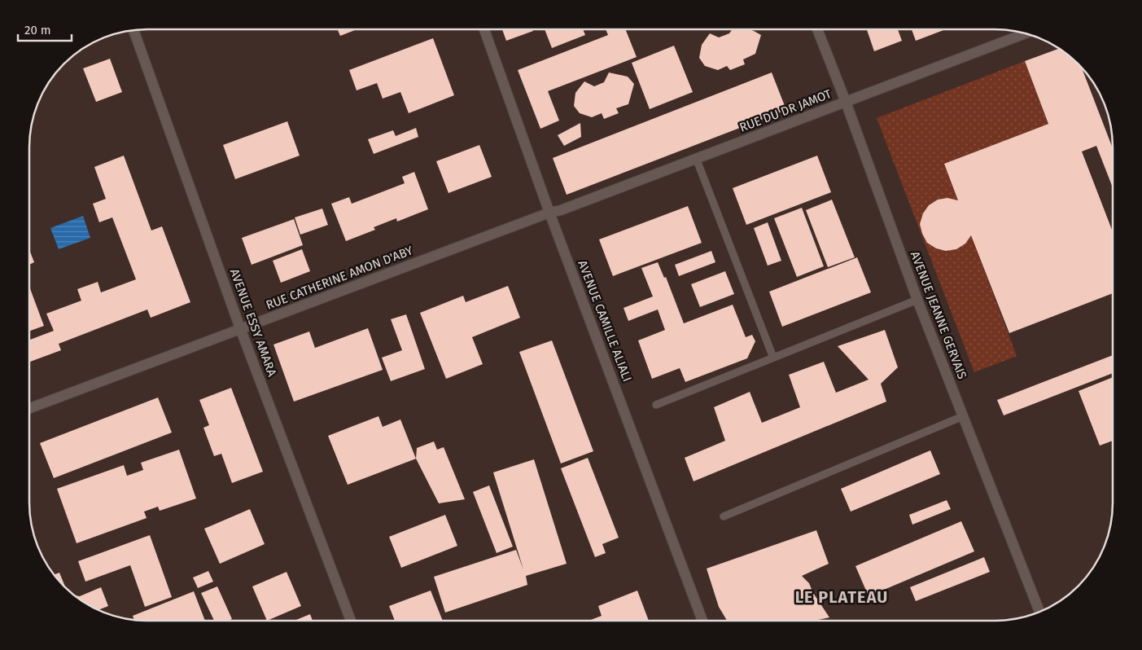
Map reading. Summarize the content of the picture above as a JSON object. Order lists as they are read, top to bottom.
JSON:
{
  "streets": {
    "street": [
      "RUE DU DR JAMOT",
      "RUE CATHERINE AMON D'ABY",
      "AVENUE JEANNE GERVAIS",
      "AVENUE CAMILLE ALIALI",
      "AVENUE ESSY AMARA"
    ]
  },
  "crossings": [
    ["RUE DU DR JAMOT", "RUE CATHERINE AMON D'ABY"],
    ["RUE DU DR JAMOT", "AVENUE JEANNE GERVAIS"],
    ["RUE DU DR JAMOT", "AVENUE CAMILLE ALIALI"],
    ["RUE CATHERINE AMON D'ABY", "AVENUE CAMILLE ALIALI"],
    ["RUE CATHERINE AMON D'ABY", "AVENUE ESSY AMARA"]
  ],
  "districts": ["LE PLATEAU"],
  "scale_bar": "20 m"
}
